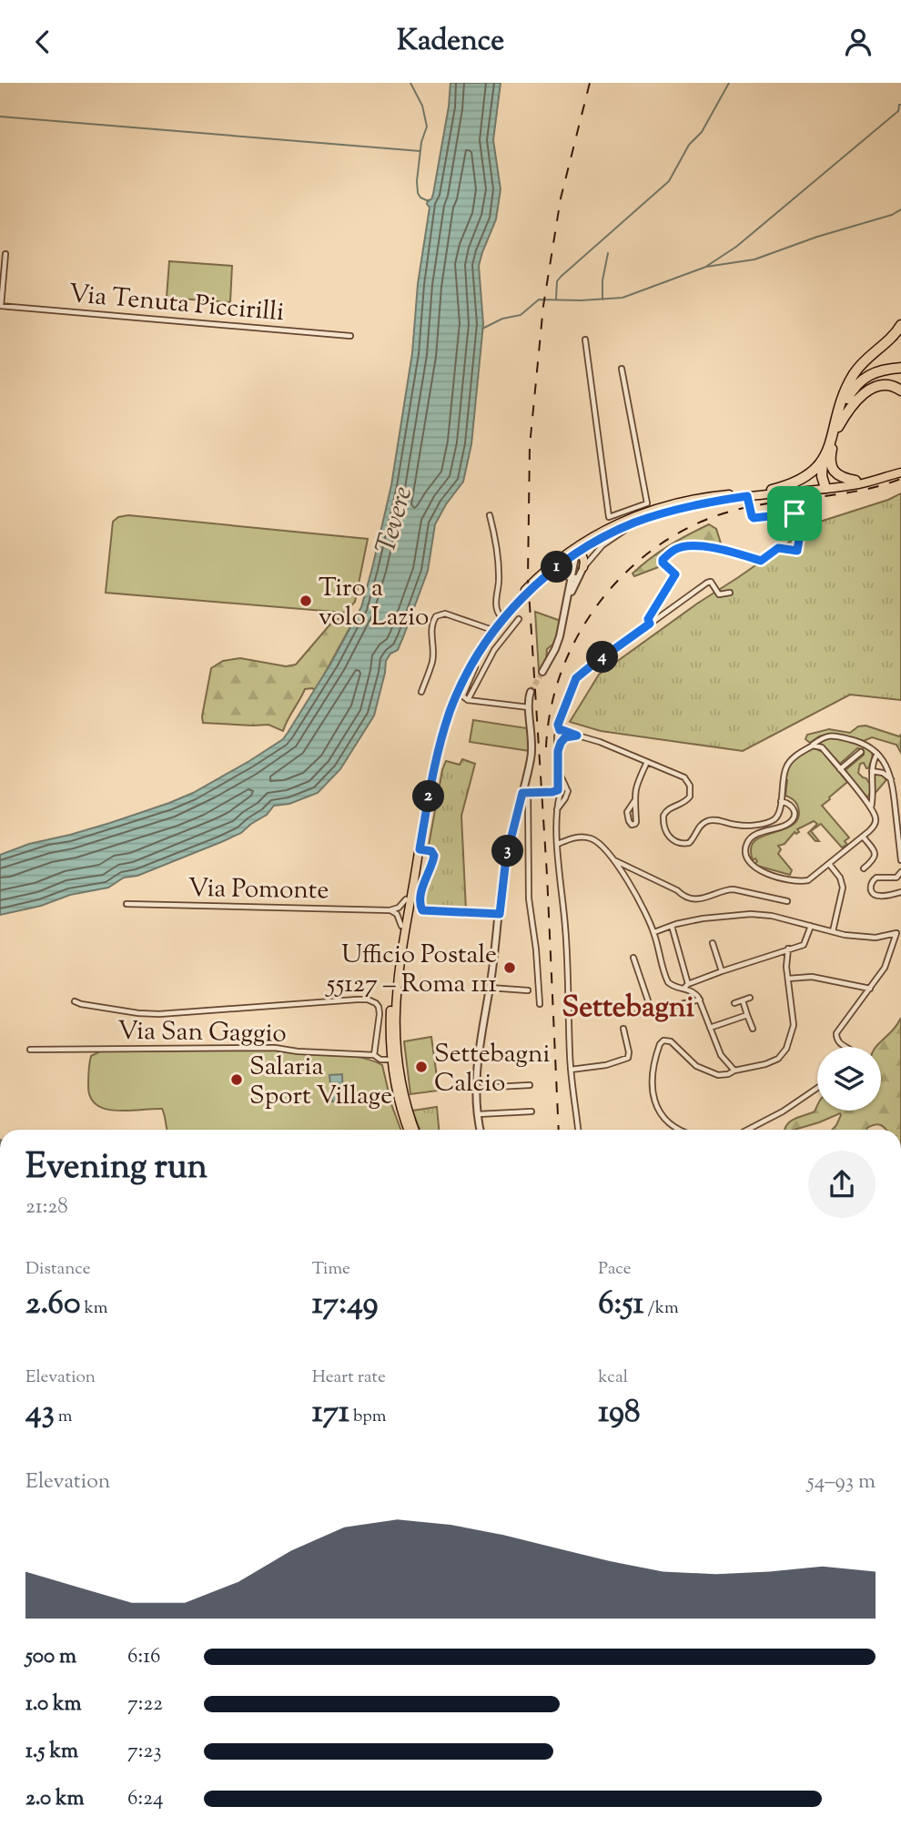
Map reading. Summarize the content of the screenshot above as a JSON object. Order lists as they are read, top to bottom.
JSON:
{
  "streets": {
    "street": ["Via Tenuta Piccirilli", "Via Pomonte", "Via San Gaggio"]
  },
  "districts": ["Settebagni"],
  "water": ["Tevere"],
  "places": [
    "Tiro a volo Lazio",
    "Ufficio Postale 55127 – Roma 111",
    "Settebagni Calcio",
    "Salaria Sport Village"
  ],
  "page": {
    "header": "Kadence",
    "pins": [
      "1",
      "4",
      "2",
      "3"
    ],
    "heading": ["Evening run", "21:28"],
    "stats": [
      ["Distance", "2.60 km"],
      ["Time", "17:49"],
      ["Pace", "6:51 /km"],
      ["Elevation", "43 m"],
      ["Heart rate", "171 bpm"],
      ["kcal", "198"]
    ],
    "chart": ["Elevation", "54–93 m"],
    "list": [
      {
        "name": "500 m",
        "note": "6:16"
      },
      {
        "name": "1.0 km",
        "note": "7:22"
      },
      {
        "name": "1.5 km",
        "note": "7:23"
      },
      {
        "name": "2.0 km",
        "note": "6:24"
      }
    ]
  }
}
